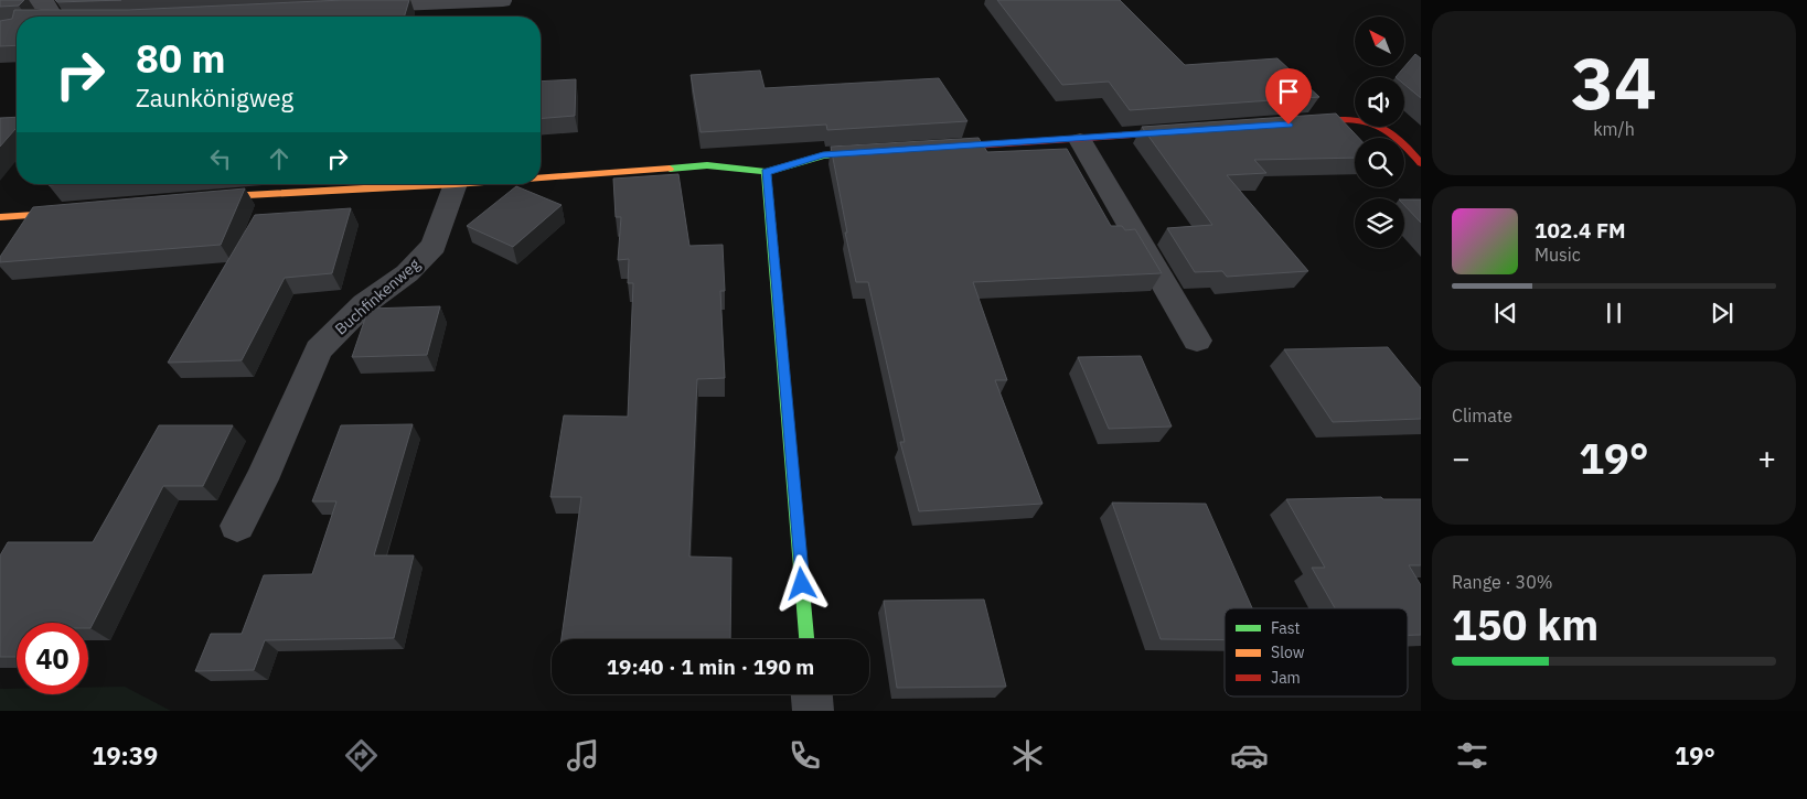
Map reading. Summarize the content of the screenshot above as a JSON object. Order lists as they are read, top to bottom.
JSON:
{
  "streets": {
    "street": ["Buchfinkenweg"]
  },
  "legend": ["Fast", "Slow", "Jam"],
  "north": "top left",
  "page": {
    "tile": [
      ["34", "km/h"],
      "Climate",
      ["Range · 30%", "150 km"]
    ],
    "turn": ["80 m", "Zaunkönigweg"],
    "song": ["102.4 FM", "Music"],
    "heat": ["−", "19°", "+"],
    "limit": "40",
    "trip": "19:40 · 1 min · 190 m",
    "tabs": ["19:39", "19°"]
  }
}
